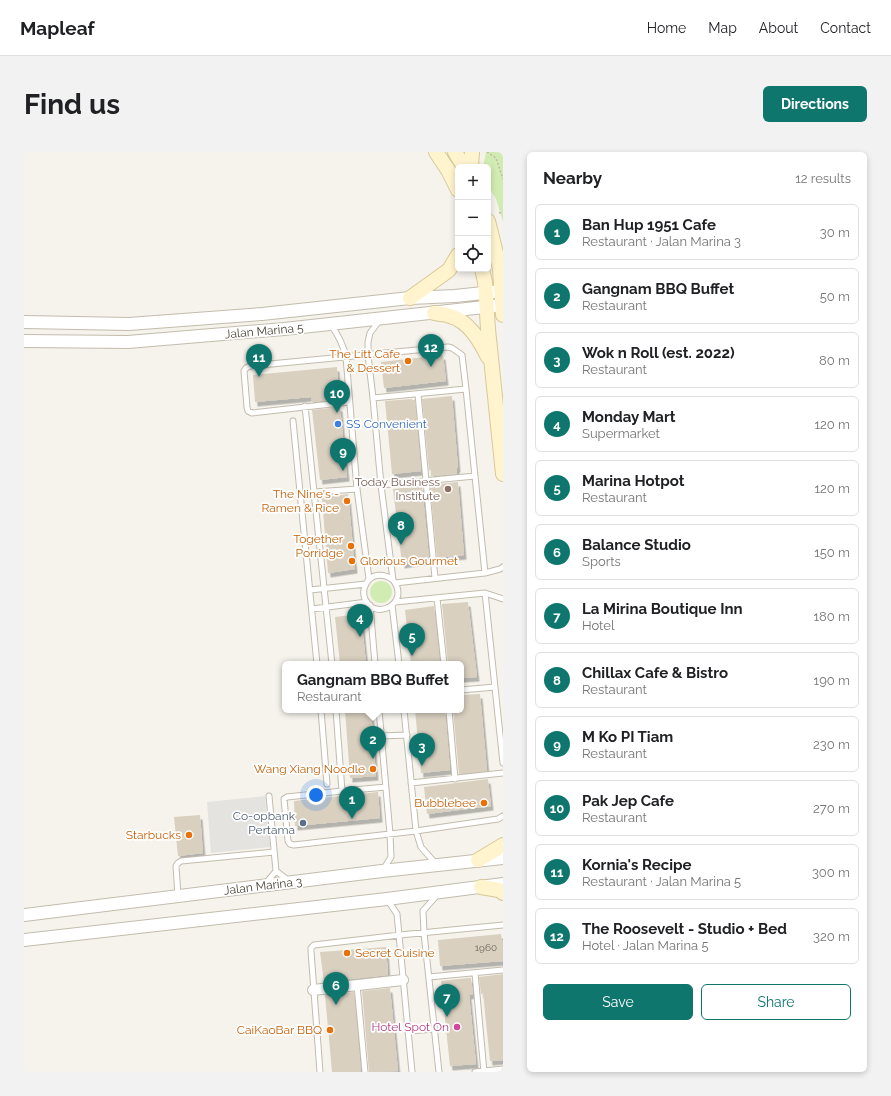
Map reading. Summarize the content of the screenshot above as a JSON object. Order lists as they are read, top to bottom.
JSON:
{
  "streets": {
    "street": ["Jalan Marina 5", "Jalan Marina 3"]
  },
  "places": [
    "The Litt Cafe & Dessert",
    "SS Convenient",
    "Today Business Institute",
    "The Nine's - Ramen & Rice",
    "Together Porridge",
    "Glorious Gourmet",
    "Wang Xiang Noodle",
    "Bubblebee",
    "Co-opbank Pertama",
    "Starbucks",
    "Secret Cuisine",
    "Hotel Spot On",
    "CaiKaoBar BBQ"
  ],
  "house_numbers": ["1960"],
  "page": {
    "header": "Mapleaf",
    "nav": [
      "Home",
      "Map",
      "About",
      "Contact"
    ],
    "buttons": [
      "Directions",
      ["Save", "Share"]
    ],
    "title": "Find us",
    "heading": ["Nearby", "12 results"],
    "map_buttons": ["+", "−"],
    "list": [
      {
        "mark": "1",
        "name": "Ban Hup 1951 Cafe",
        "note": "Restaurant · Jalan Marina 3",
        "value": "30 m"
      },
      {
        "mark": "2",
        "name": "Gangnam BBQ Buffet",
        "note": "Restaurant",
        "value": "50 m"
      },
      {
        "mark": "3",
        "name": "Wok n Roll (est. 2022)",
        "note": "Restaurant",
        "value": "80 m"
      },
      {
        "mark": "4",
        "name": "Monday Mart",
        "note": "Supermarket",
        "value": "120 m"
      },
      {
        "mark": "5",
        "name": "Marina Hotpot",
        "note": "Restaurant",
        "value": "120 m"
      },
      {
        "mark": "6",
        "name": "Balance Studio",
        "note": "Sports",
        "value": "150 m"
      },
      {
        "mark": "7",
        "name": "La Mirina Boutique Inn",
        "note": "Hotel",
        "value": "180 m"
      },
      {
        "mark": "8",
        "name": "Chillax Cafe & Bistro",
        "note": "Restaurant",
        "value": "190 m"
      },
      {
        "mark": "9",
        "name": "M Ko PI Tiam",
        "note": "Restaurant",
        "value": "230 m"
      },
      {
        "mark": "10",
        "name": "Pak Jep Cafe",
        "note": "Restaurant",
        "value": "270 m"
      },
      {
        "mark": "11",
        "name": "Kornia's Recipe",
        "note": "Restaurant · Jalan Marina 5",
        "value": "300 m"
      },
      {
        "mark": "12",
        "name": "The Roosevelt - Studio + Bed",
        "note": "Hotel · Jalan Marina 5",
        "value": "320 m"
      }
    ],
    "pins": [
      "12",
      "11",
      "10",
      "9",
      "8",
      "4",
      "5",
      "2",
      "3",
      "1",
      "6",
      "7"
    ],
    "popup": ["Gangnam BBQ Buffet", "Restaurant"]
  }
}
